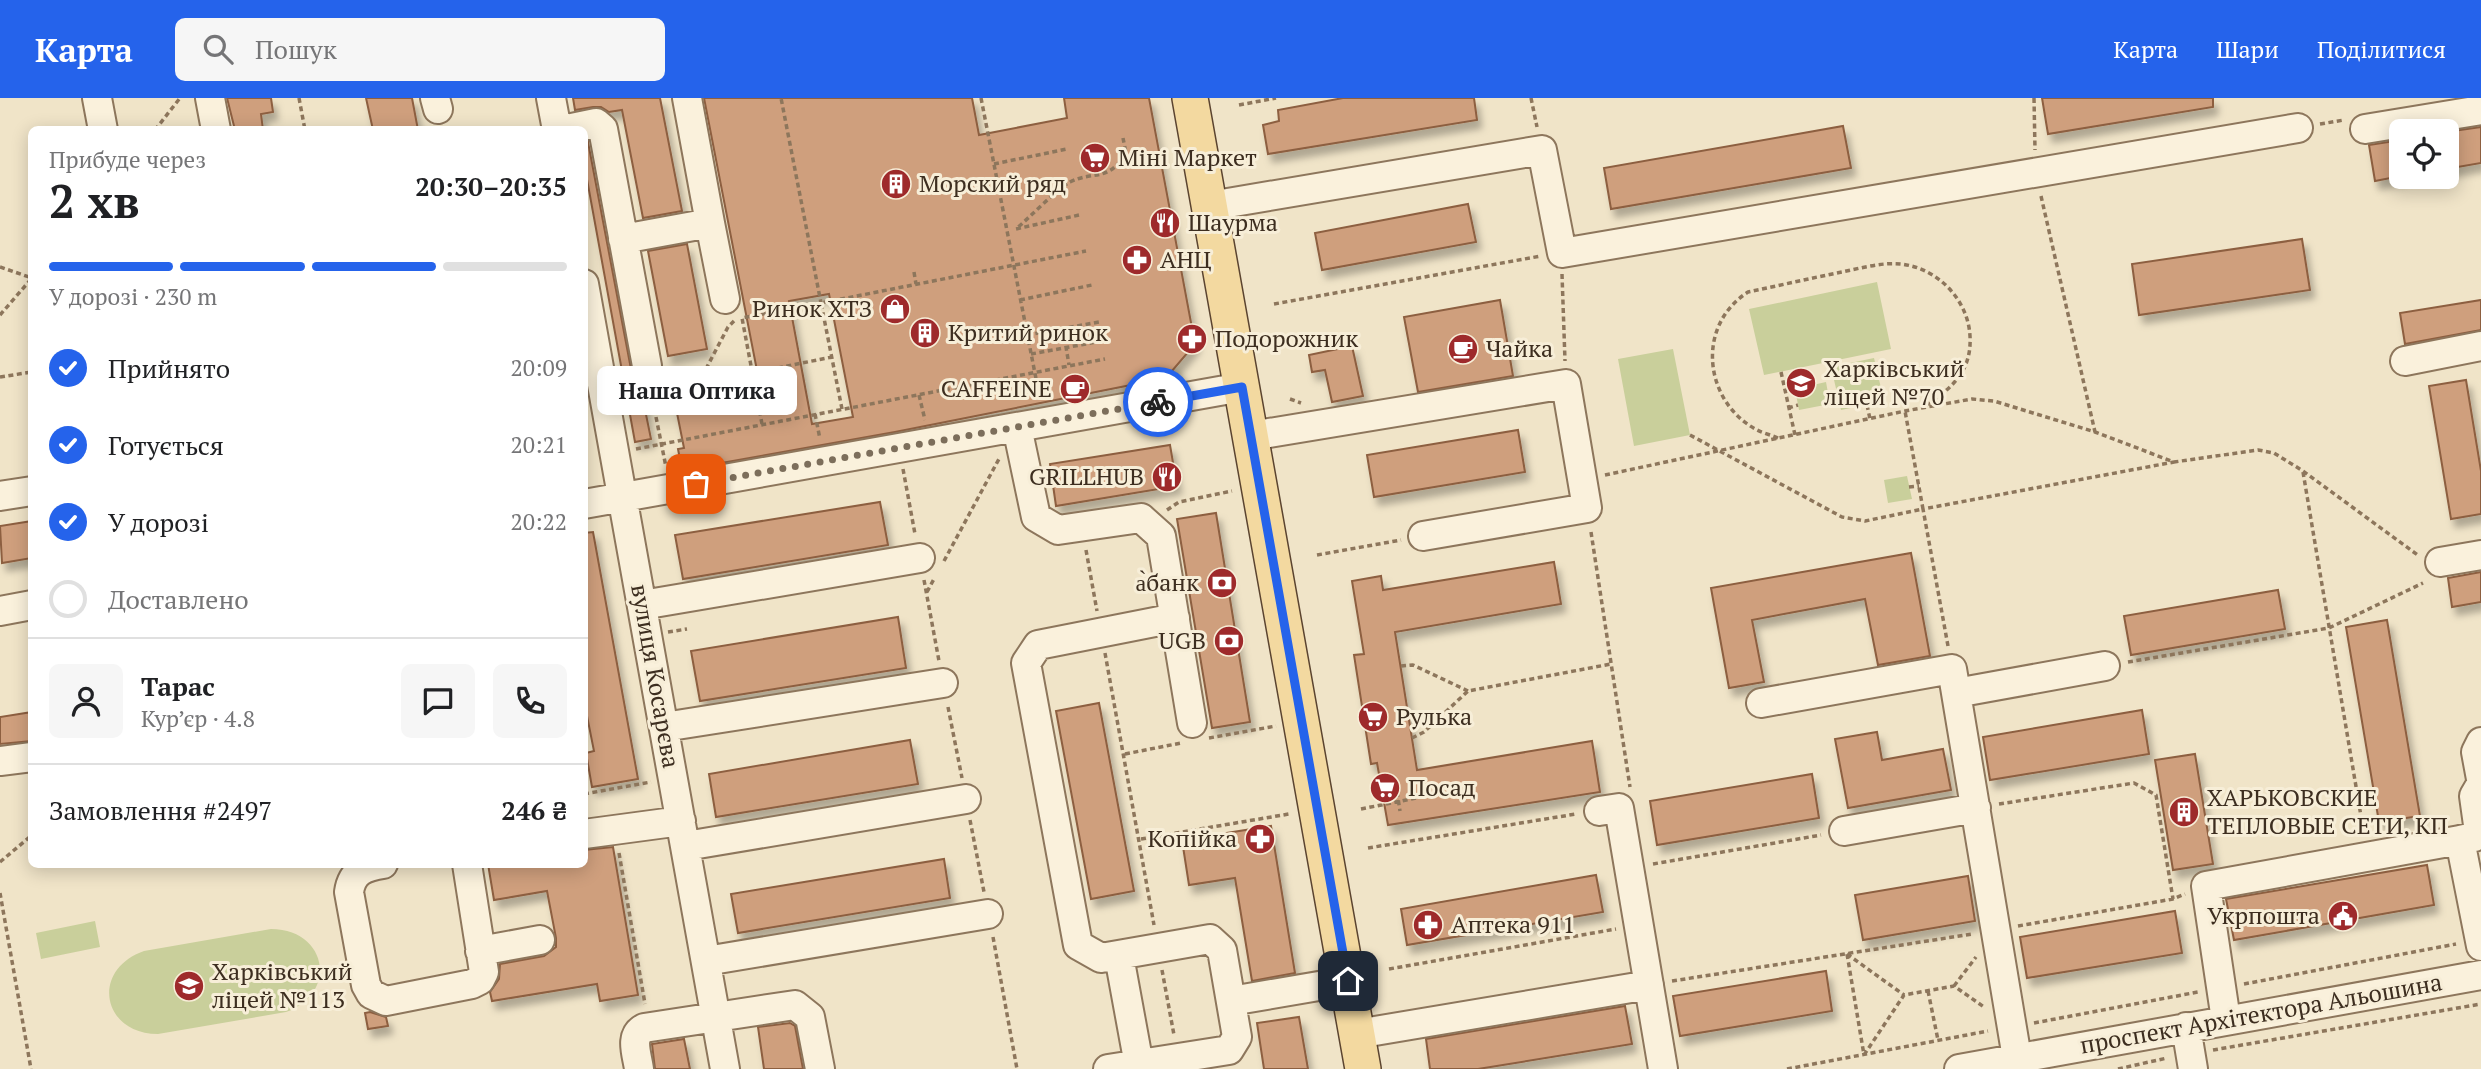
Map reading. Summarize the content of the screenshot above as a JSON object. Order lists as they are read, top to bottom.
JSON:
{
  "streets": {
    "street": ["вулиця Косарєва", "проспект Архітектора Альошина"]
  },
  "places": {
    "supermarket": ["Міні Маркет", "Рулька", "Посад"],
    "building": ["Морский ряд", "Критий ринок", "ХАРЬКОВСКИЕ ТЕПЛОВЫЕ СЕТИ, КП"],
    "restaurant": ["Шаурма", "GRILLHUB"],
    "pharmacy": [
      "АНЦ",
      "Подорожник",
      "Копійка",
      "Аптека 911"
    ],
    "shop": ["Ринок ХТЗ"],
    "cafe": ["Чайка", "CAFFEINE"],
    "school or university": ["Харківський ліцей №70", "Харківський ліцей №113"],
    "other": ["Наша Оптика"],
    "bank": ["а̀банк", "UGB"],
    "public building": ["Укрпошта"]
  },
  "page": {
    "header": "Карта",
    "search": "Пошук",
    "nav": ["Карта", "Шари", "Поділитися"],
    "heading": ["2 хв", "Прибуде через", "20:30–20:35"],
    "panel": [
      "Тарас",
      "Кур’єр · 4.8",
      "Замовлення #2497",
      "246 ₴"
    ],
    "bar": "У дорозі · 230 m",
    "list": [
      ["Прийнято", "20:09"],
      ["Готується", "20:21"],
      ["У дорозі", "20:22"],
      "Доставлено"
    ],
    "bubble": "Наша Оптика"
  }
}
